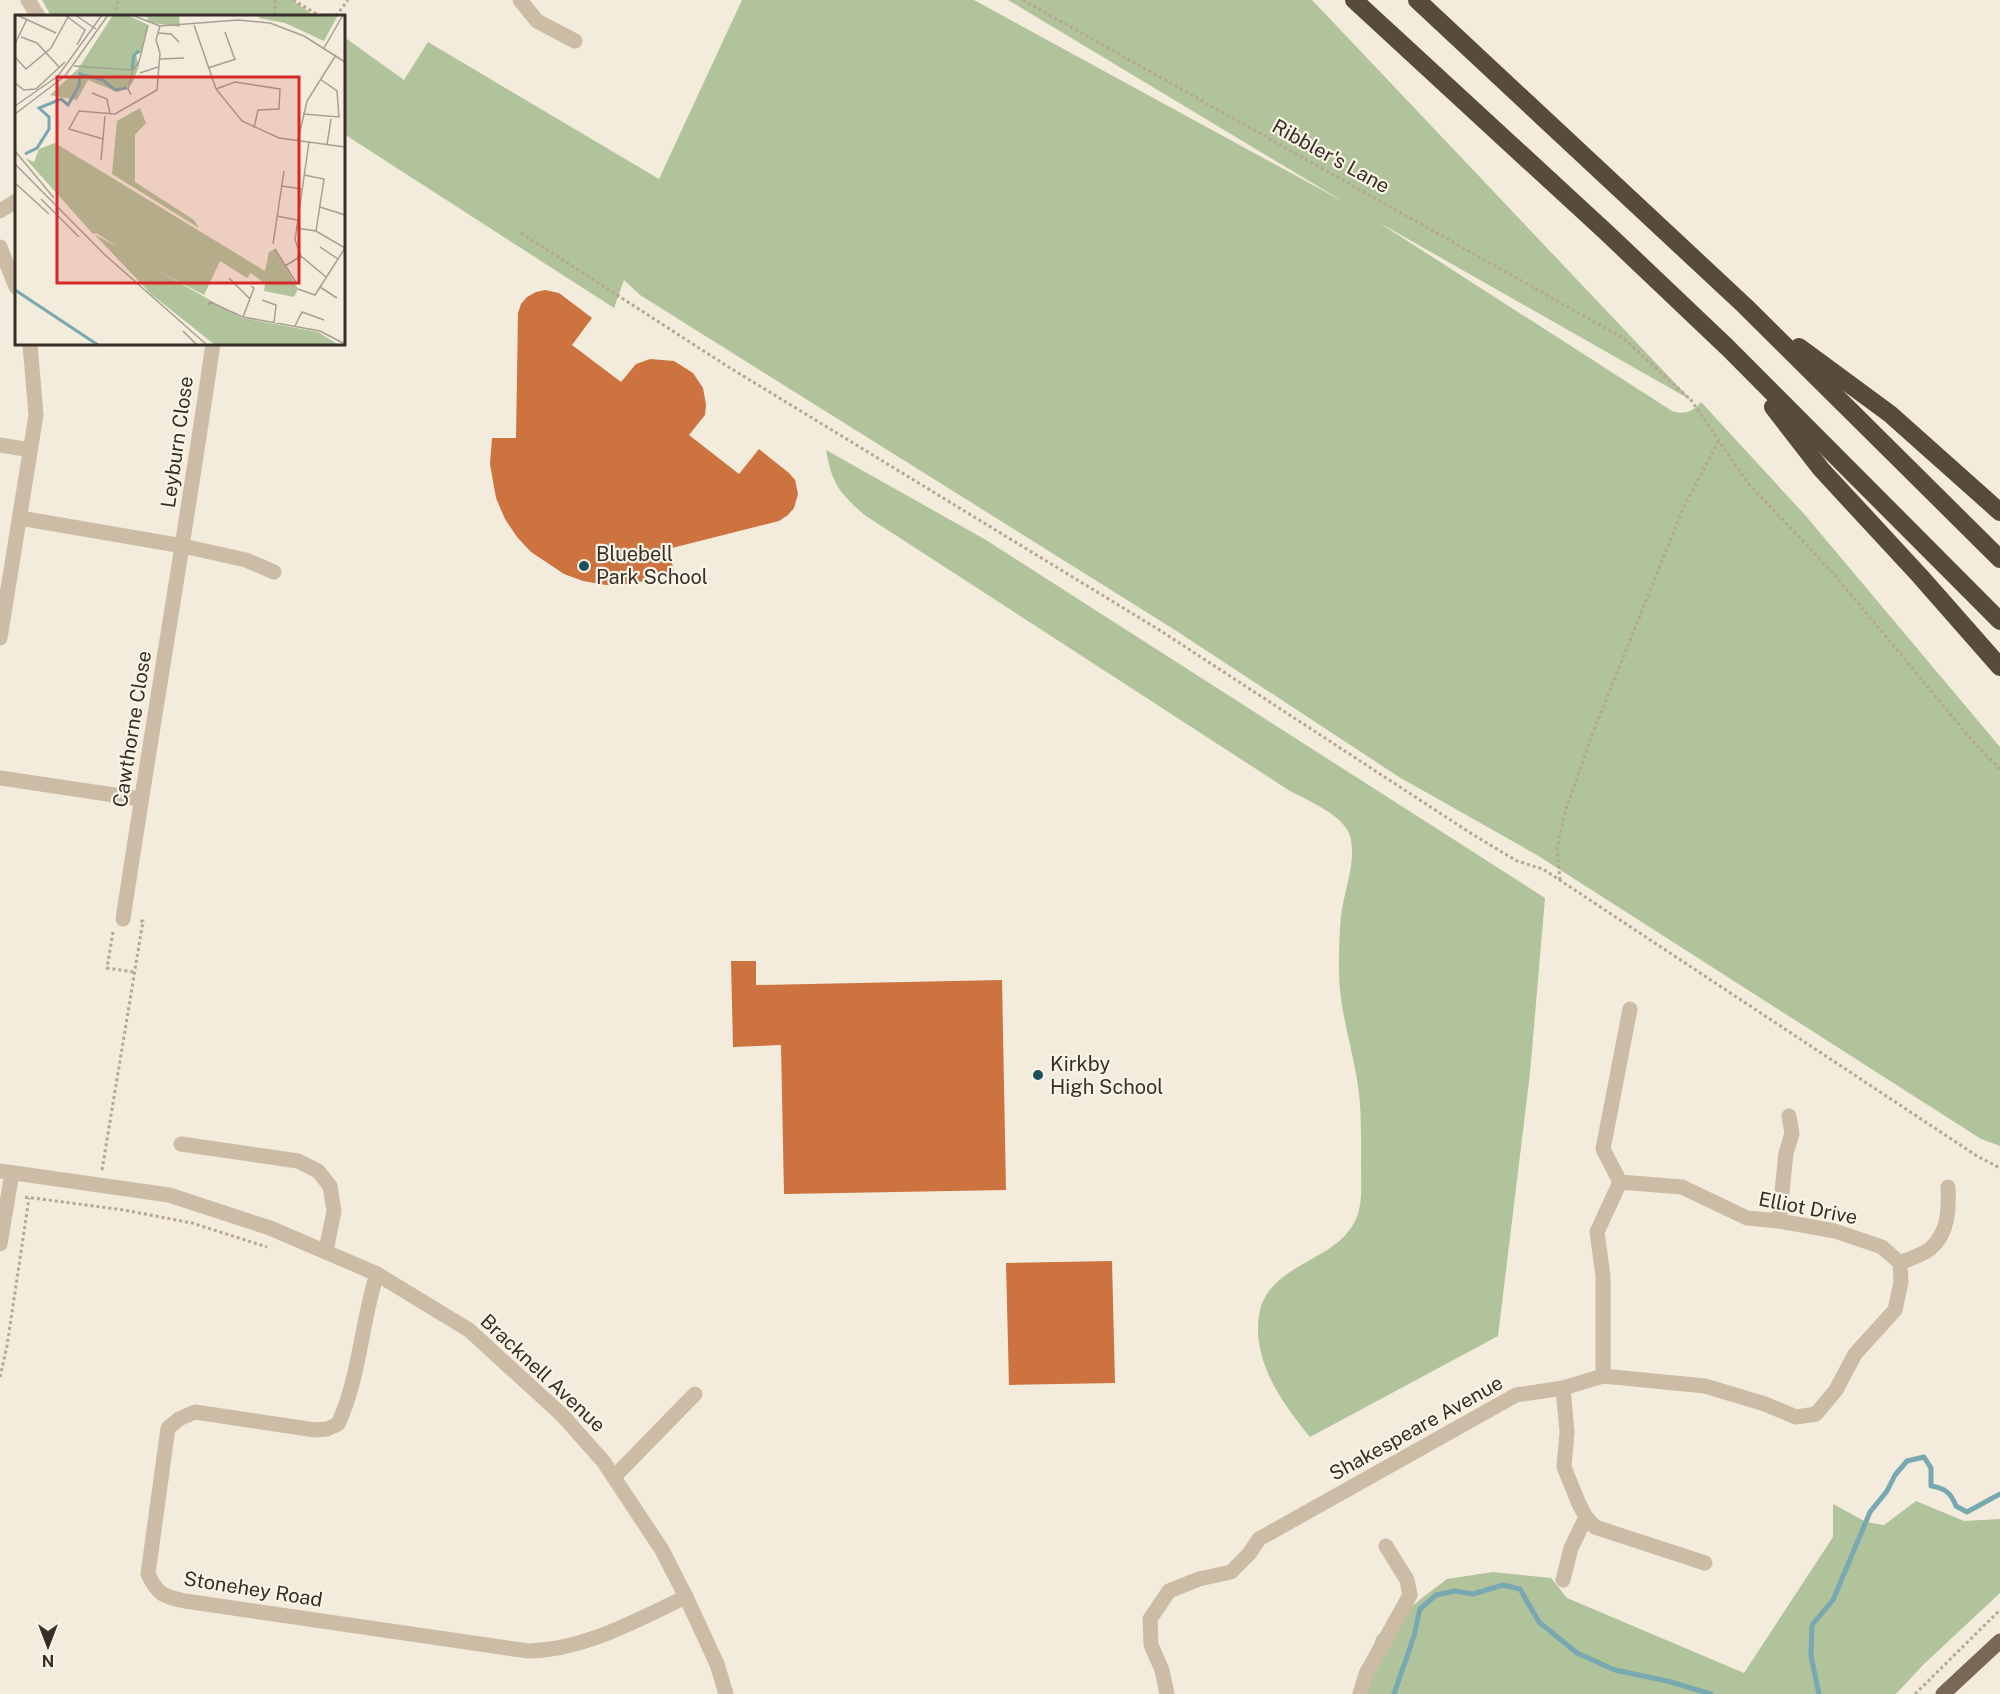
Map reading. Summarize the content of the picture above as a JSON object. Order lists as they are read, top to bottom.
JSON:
{
  "streets": {
    "street": [
      "Leyburn Close",
      "Cawthorne Close",
      "Elliot Drive",
      "Bracknell Avenue",
      "Shakespeare Avenue",
      "Stonehey Road"
    ],
    "path": ["Ribbler's Lane"]
  },
  "crossings": [
    ["Leyburn Close", "Cawthorne Close"],
    ["Elliot Drive", "Shakespeare Avenue"],
    ["Bracknell Avenue", "Stonehey Road"]
  ],
  "places": ["Bluebell Park School", "Kirkby High School"],
  "north": "bottom"
}
